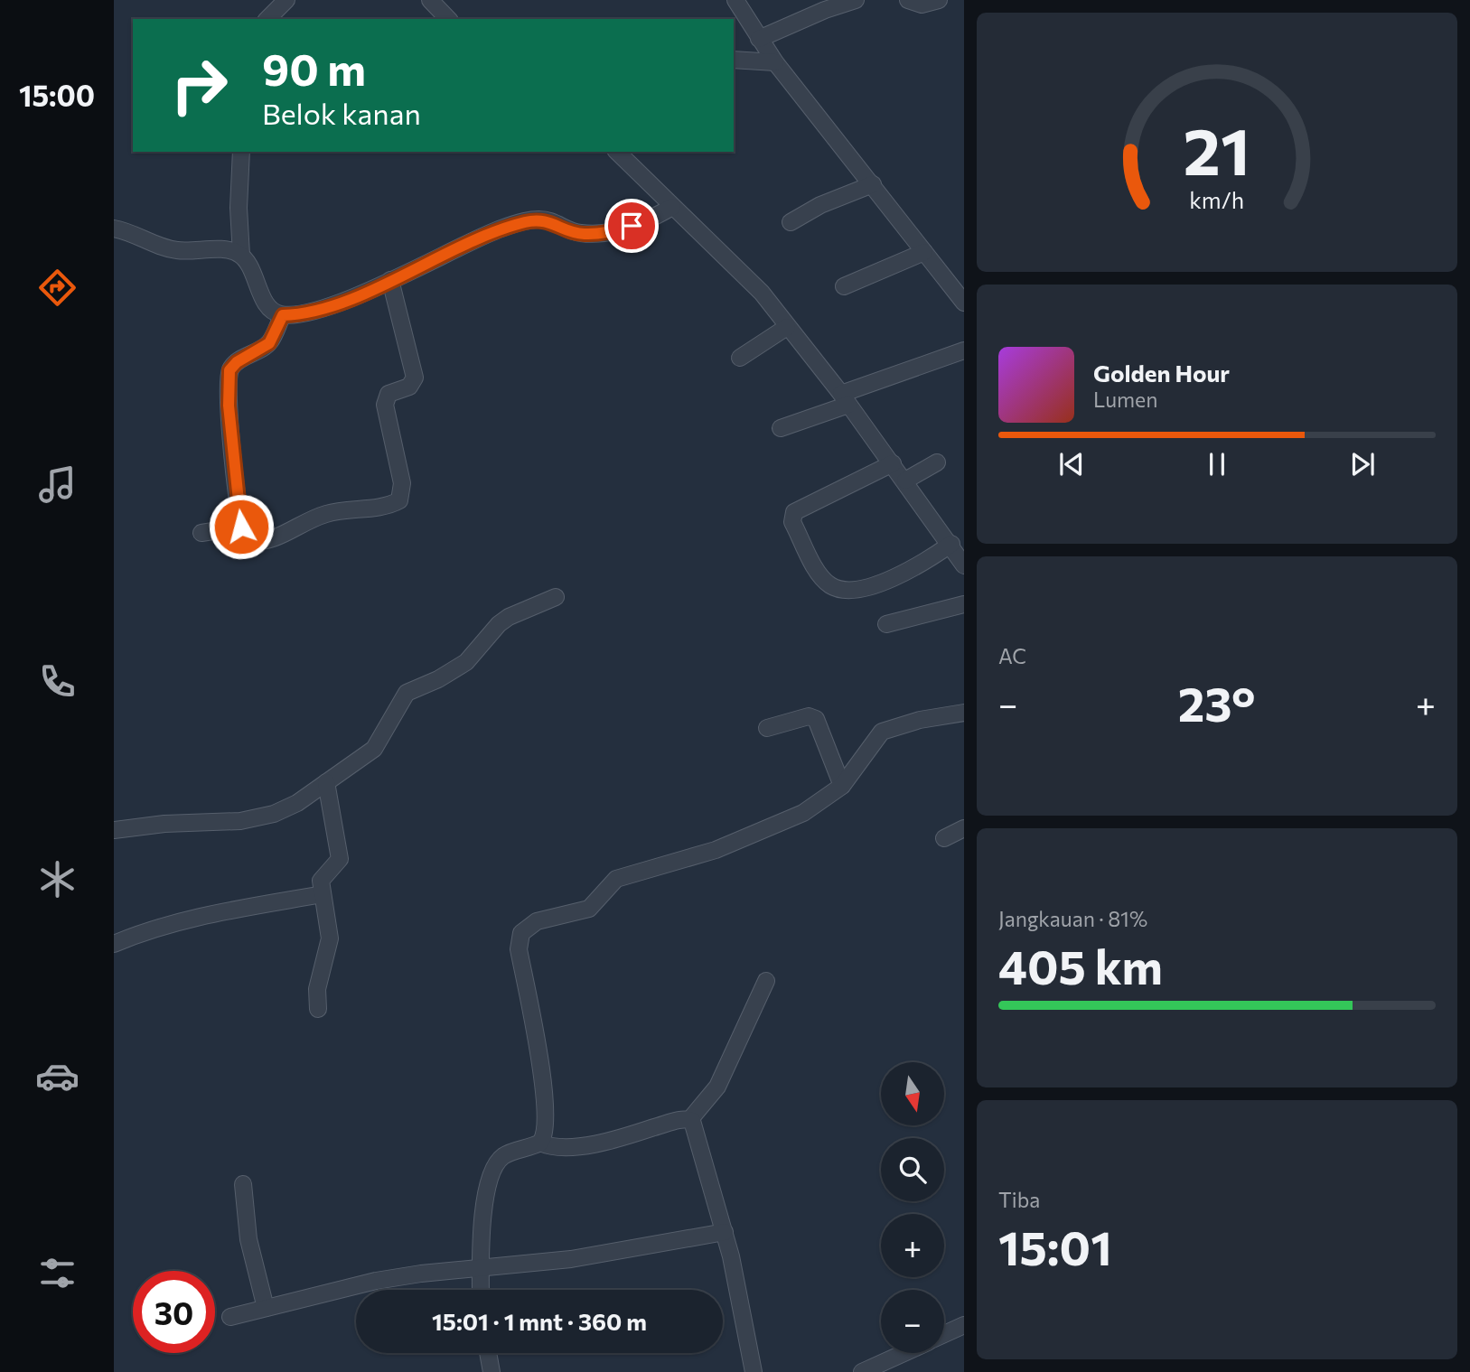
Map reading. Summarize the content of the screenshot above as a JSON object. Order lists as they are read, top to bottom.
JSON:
{
  "north": "bottom",
  "page": {
    "tabs": "15:00",
    "turn": ["90 m", "Belok kanan"],
    "song": ["Golden Hour", "Lumen"],
    "tile": [
      "AC",
      ["Jangkauan · 81%", "405 km"],
      ["Tiba", "15:01"]
    ],
    "heat": ["−", "23°", "+"],
    "map_buttons": ["+", "−"],
    "limit": "30",
    "trip": "15:01 · 1 mnt · 360 m",
    "gauge": ["21", "km/h"]
  }
}
